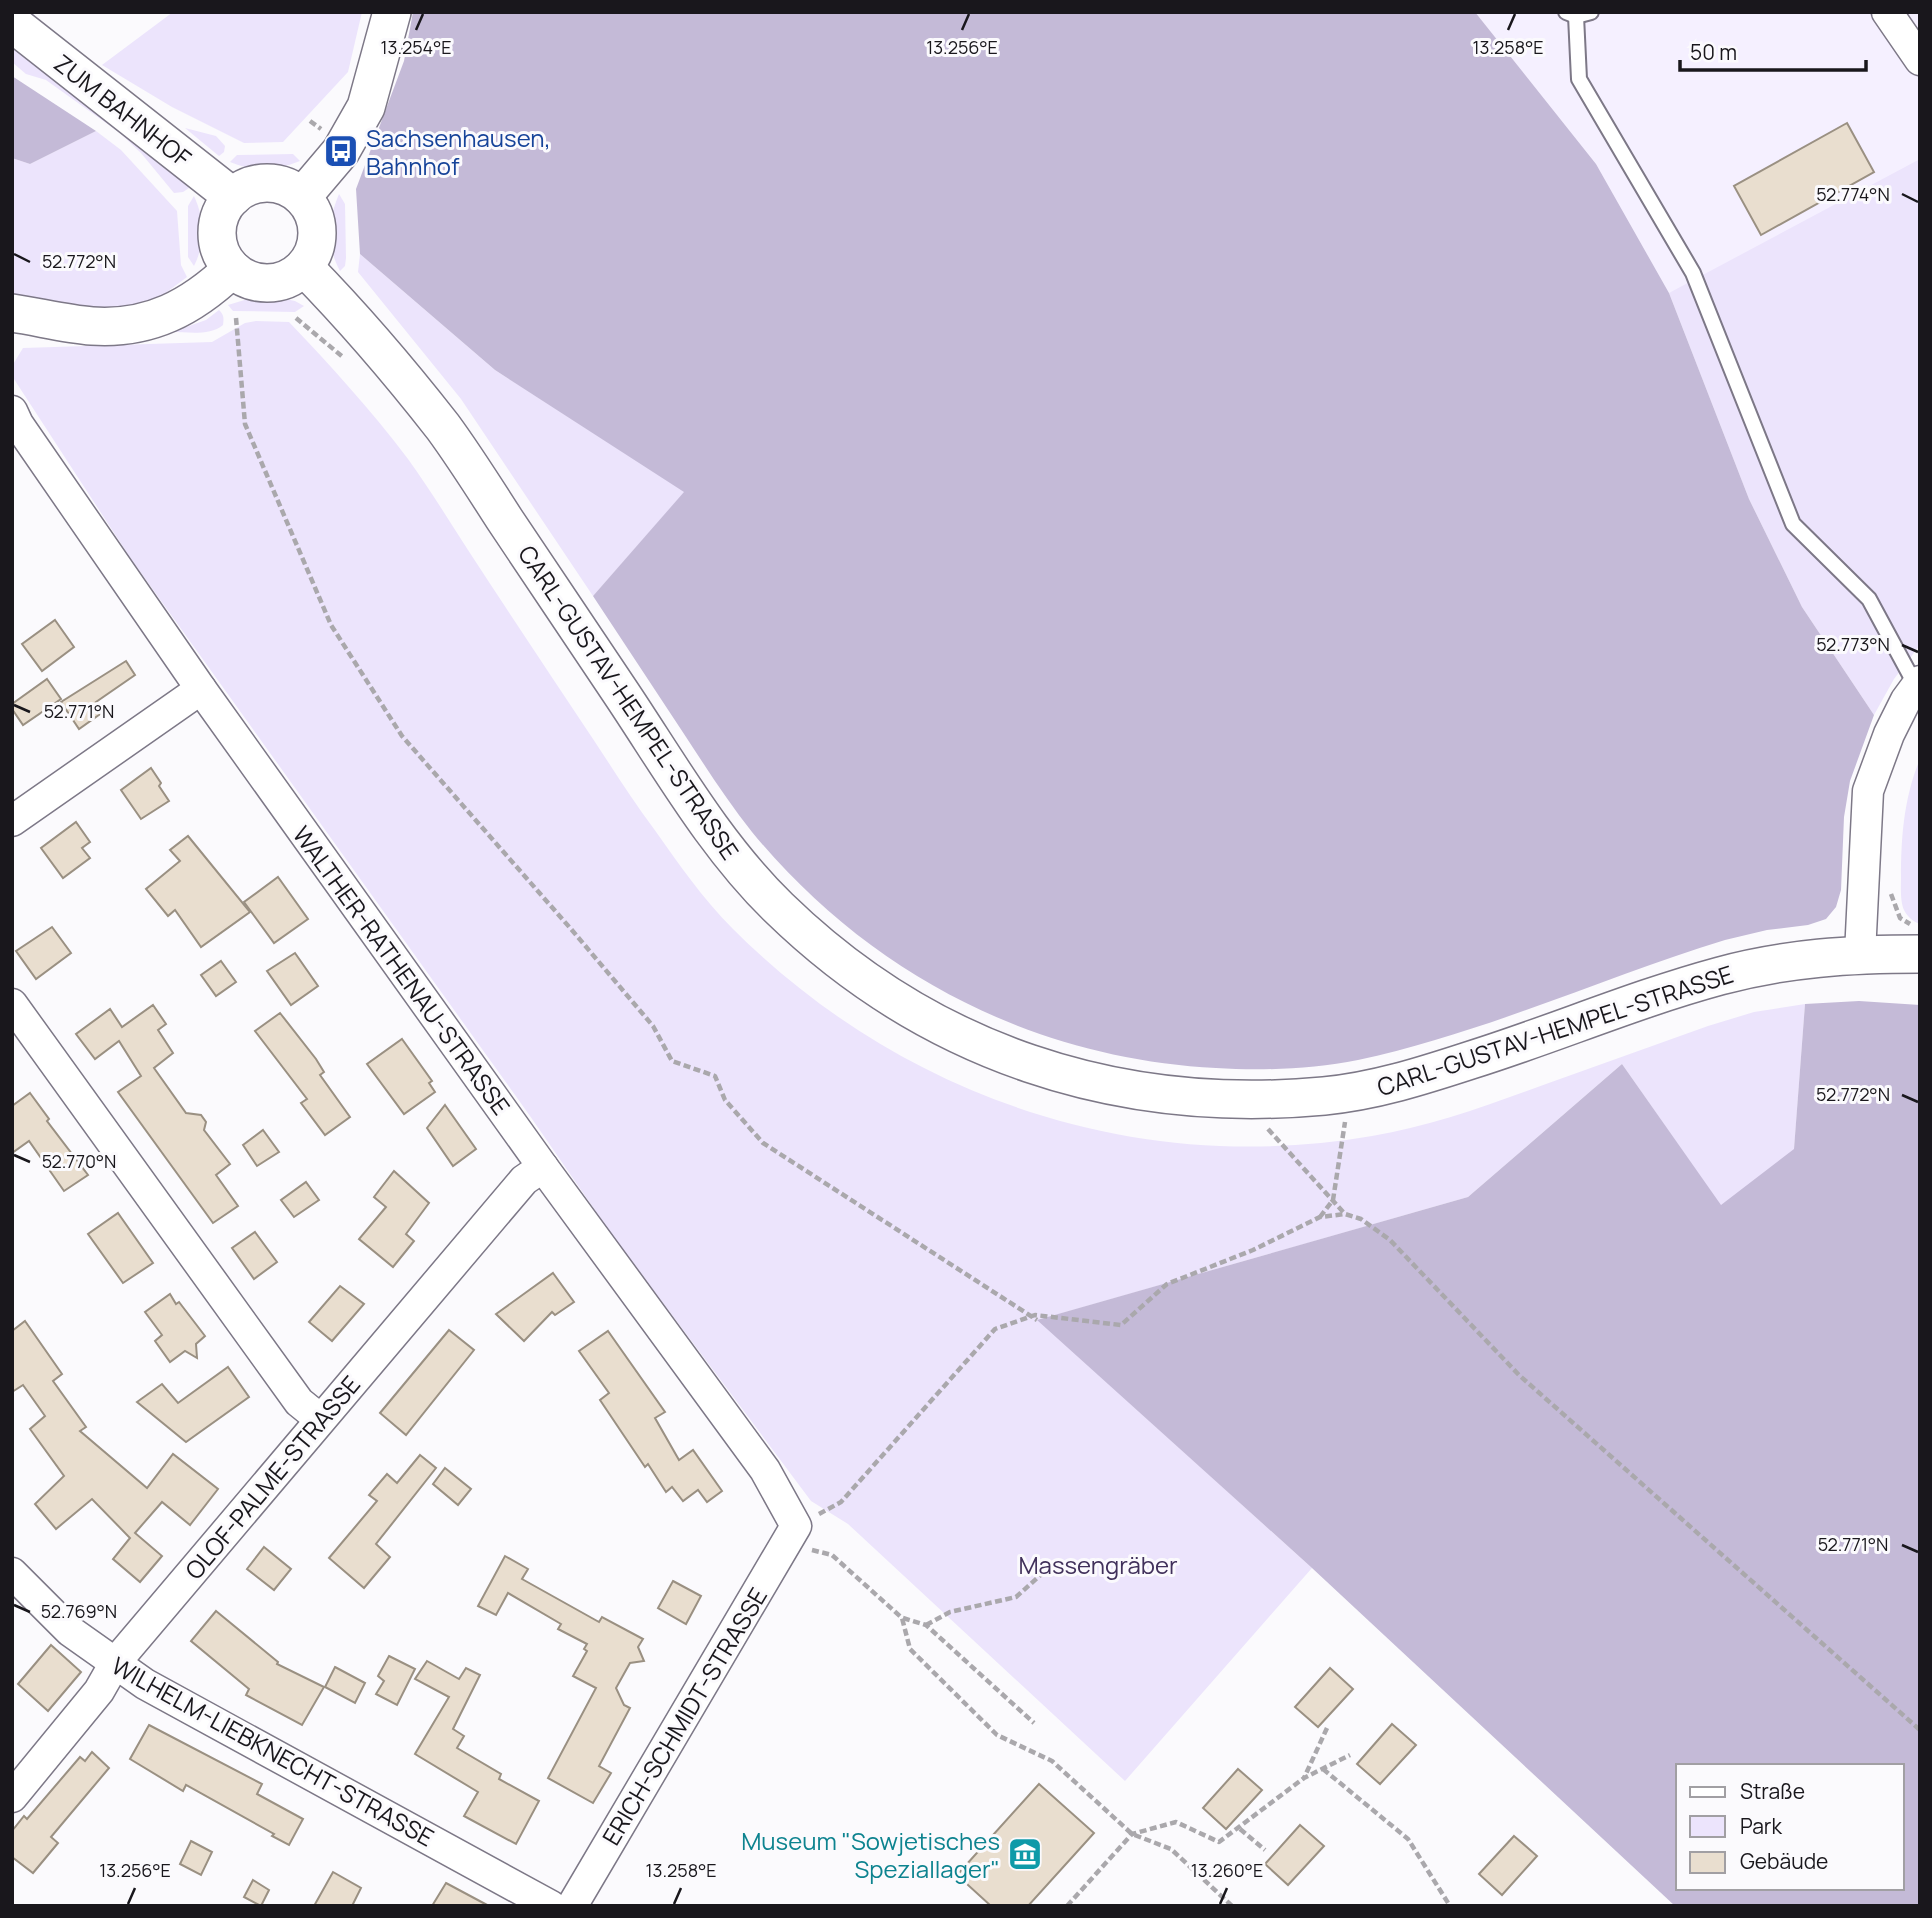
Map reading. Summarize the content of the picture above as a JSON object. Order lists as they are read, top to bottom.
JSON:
{
  "streets": {
    "street": [
      "ZUM BAHNHOF",
      "CARL-GUSTAV-HEMPEL-STRASSE",
      "WALTHER-RATHENAU-STRASSE",
      "OLOF-PALME-STRASSE",
      "ERICH-SCHMIDT-STRASSE",
      "WILHELM-LIEBKNECHT-STRASSE"
    ]
  },
  "crossings": [
    ["ZUM BAHNHOF", "CARL-GUSTAV-HEMPEL-STRASSE"],
    ["WALTHER-RATHENAU-STRASSE", "OLOF-PALME-STRASSE"],
    ["WALTHER-RATHENAU-STRASSE", "ERICH-SCHMIDT-STRASSE"],
    ["OLOF-PALME-STRASSE", "WILHELM-LIEBKNECHT-STRASSE"]
  ],
  "parks": ["Massengräber"],
  "places": {
    "bus stop": ["Sachsenhausen, Bahnhof"],
    "museum": ["Museum \"Sowjetisches Speziallager\""]
  },
  "legend": ["Straße", "Park", "Gebäude"],
  "scale_bar": "50 m",
  "coordinates": [
    "13.254°E",
    "13.256°E",
    "13.258°E",
    "52.774°N",
    "52.772°N",
    "52.773°N",
    "52.771°N",
    "52.770°N",
    "52.769°N",
    "13.260°E"
  ]
}
